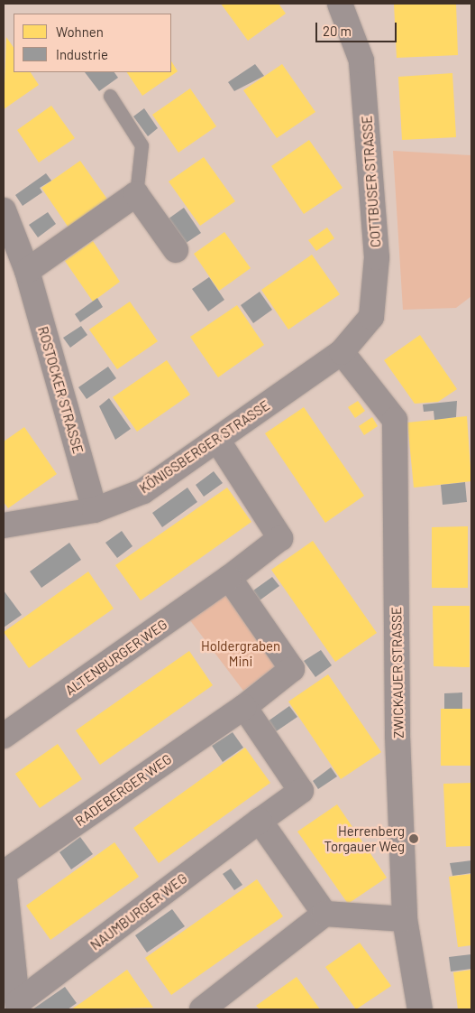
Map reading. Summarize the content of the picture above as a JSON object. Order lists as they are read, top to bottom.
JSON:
{
  "streets": {
    "street": [
      "COTTBUSER STRASSE",
      "ROSTOCKER STRASSE",
      "KÖNIGSBERGER STRASSE",
      "ALTENBURGER WEG",
      "ZWICKAUER STRASSE",
      "RADEBERGER WEG",
      "NAUMBURGER WEG"
    ]
  },
  "crossings": [
    ["COTTBUSER STRASSE", "KÖNIGSBERGER STRASSE"],
    ["COTTBUSER STRASSE", "ZWICKAUER STRASSE"],
    ["ROSTOCKER STRASSE", "KÖNIGSBERGER STRASSE"],
    ["KÖNIGSBERGER STRASSE", "ALTENBURGER WEG"],
    ["KÖNIGSBERGER STRASSE", "ZWICKAUER STRASSE"],
    ["ALTENBURGER WEG", "RADEBERGER WEG"],
    ["RADEBERGER WEG", "NAUMBURGER WEG"]
  ],
  "parks": ["Holdergraben Mini"],
  "places": ["Herrenberg Torgauer Weg"],
  "legend": ["Wohnen", "Industrie"],
  "scale_bar": "20 m"
}
